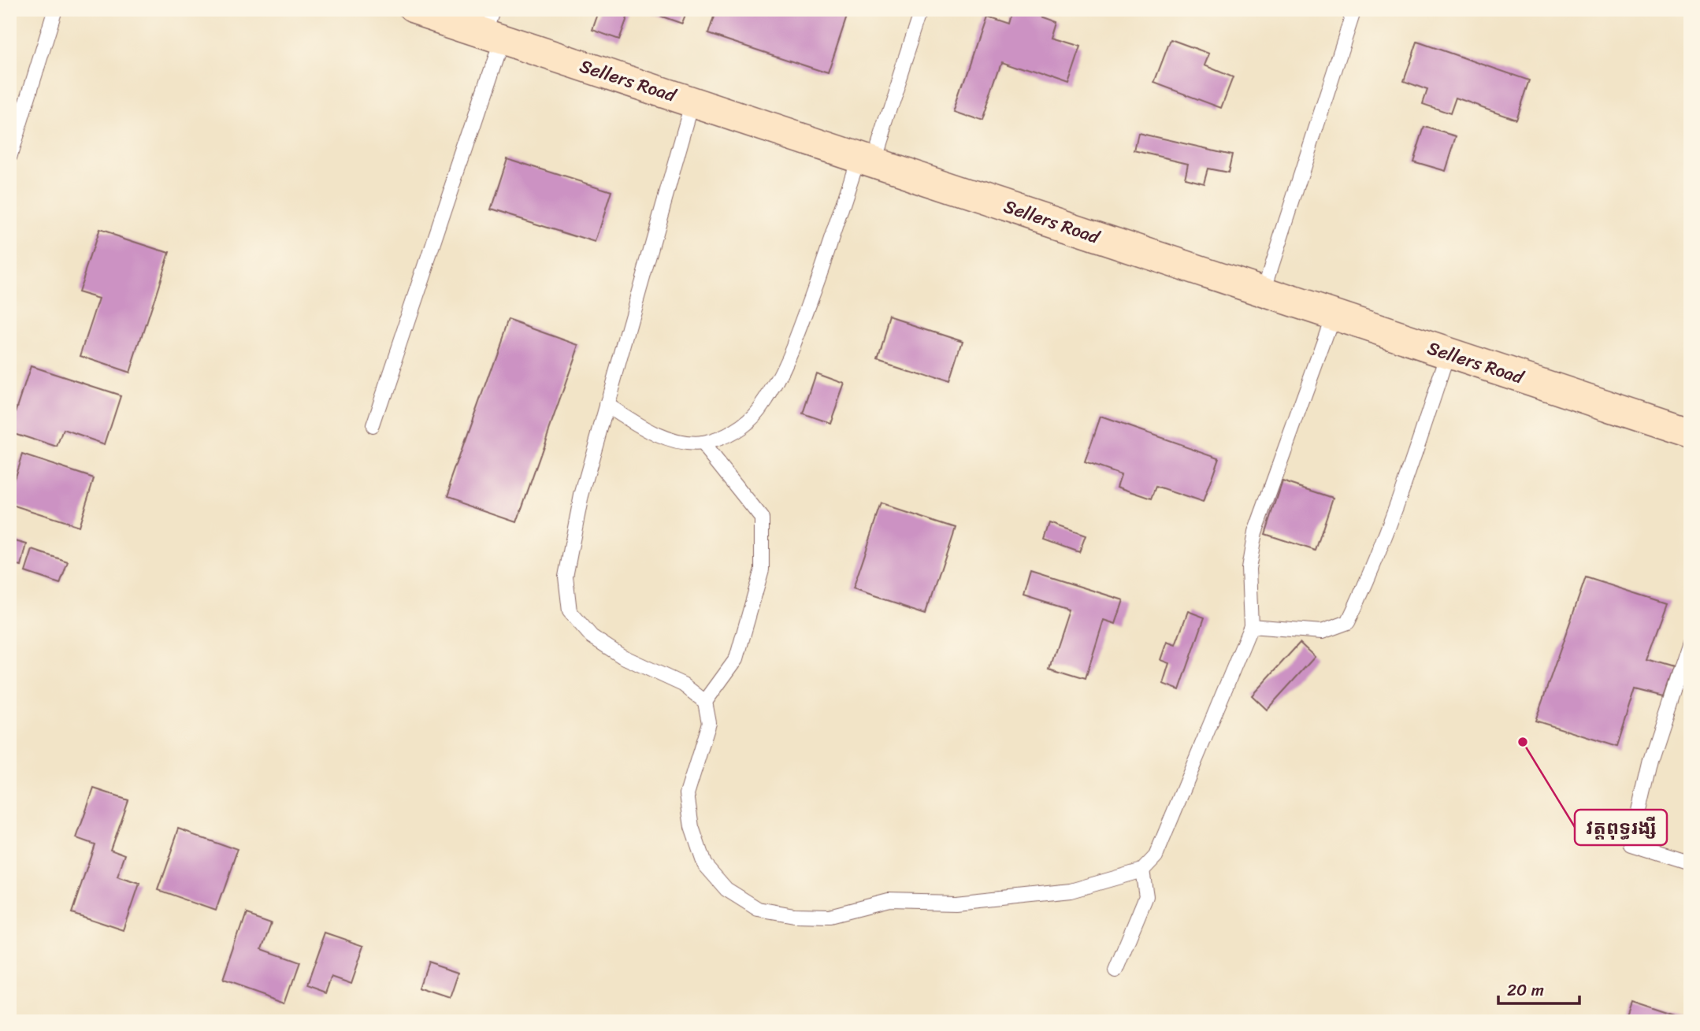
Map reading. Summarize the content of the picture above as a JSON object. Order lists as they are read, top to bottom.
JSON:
{
  "streets": {
    "street": ["Sellers Road"]
  },
  "places": ["វត្តពុទ្ធរង្សី"],
  "scale_bar": "20 m"
}
